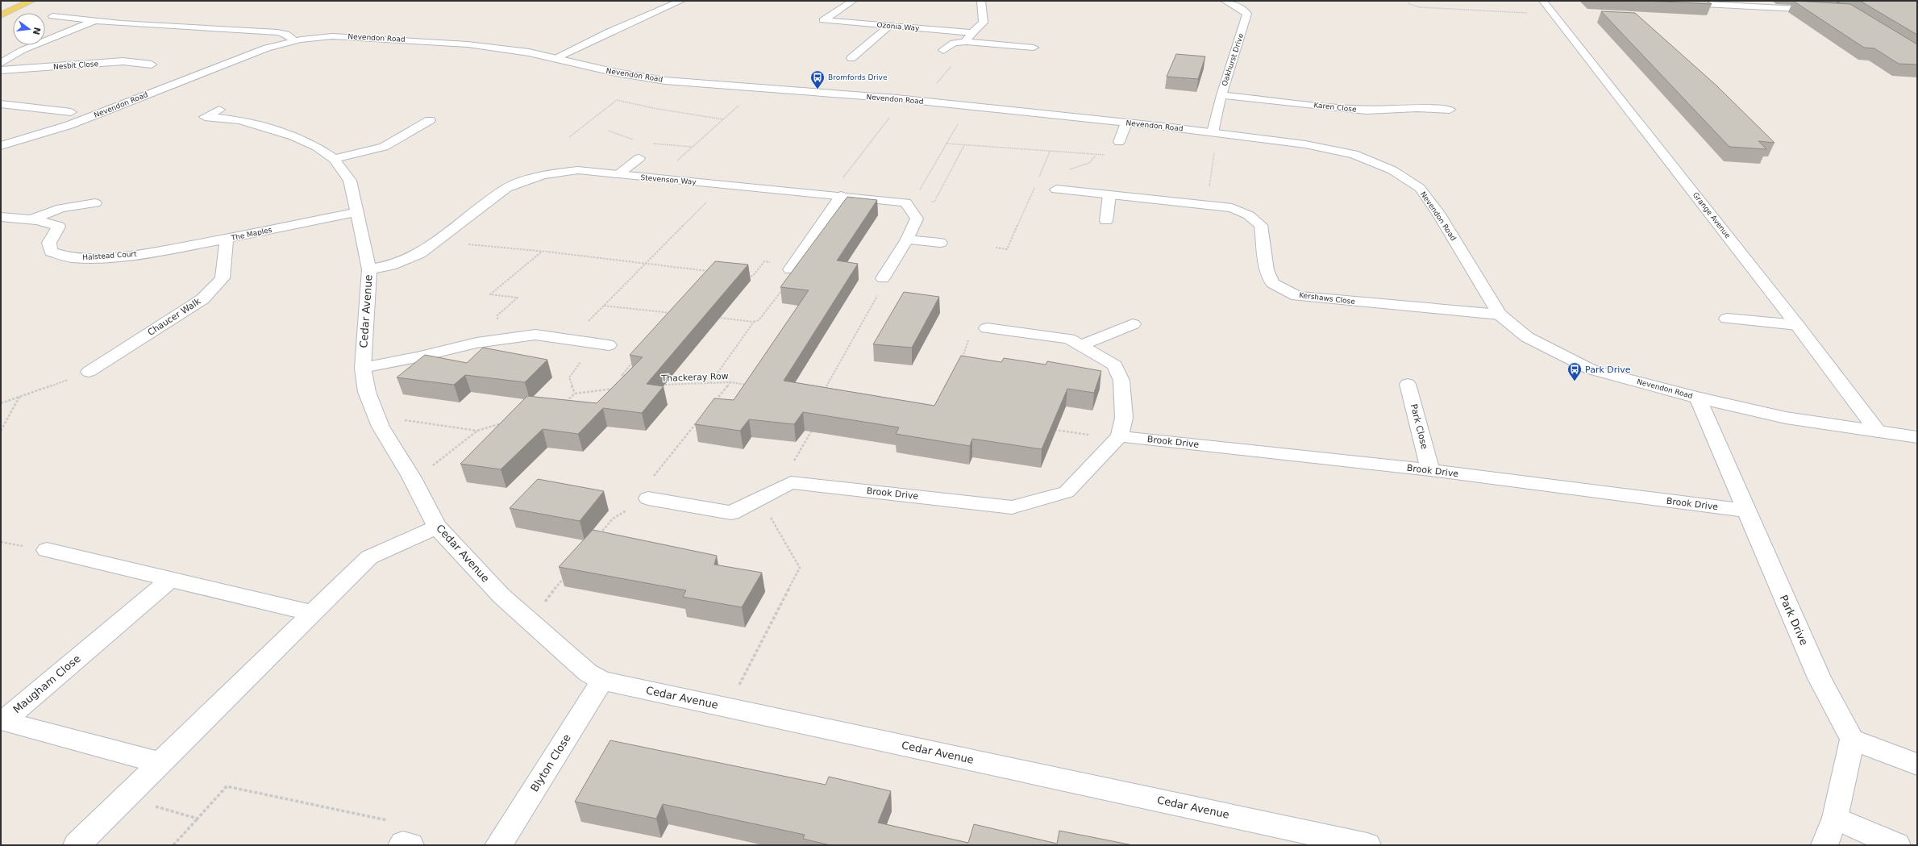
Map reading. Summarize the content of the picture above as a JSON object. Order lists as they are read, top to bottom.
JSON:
{
  "streets": {
    "street": [
      "Ozonia Way",
      "Nevendon Road",
      "Oakhurst Drive",
      "Nesbit Close",
      "Karen Close",
      "Stevenson Way",
      "Grange Avenue",
      "The Maples",
      "Halstead Court",
      "Kershaws Close",
      "Cedar Avenue",
      "Chaucer Walk",
      "Park Close",
      "Brook Drive",
      "Park Drive",
      "Maugham Close",
      "Blyton Close"
    ],
    "path": ["Thackeray Row"]
  },
  "crossings": [
    ["Nevendon Road", "Oakhurst Drive"],
    ["Nevendon Road", "Grange Avenue"],
    ["Nevendon Road", "Kershaws Close"],
    ["Nevendon Road", "Park Drive"],
    ["Oakhurst Drive", "Karen Close"],
    ["Stevenson Way", "Cedar Avenue"],
    ["The Maples", "Halstead Court"],
    ["The Maples", "Cedar Avenue"],
    ["The Maples", "Chaucer Walk"],
    ["Cedar Avenue", "Blyton Close"],
    ["Park Close", "Brook Drive"],
    ["Brook Drive", "Park Drive"]
  ],
  "places": {
    "bus stop": ["Bromfords Drive", "Park Drive"]
  },
  "north": "right"
}
